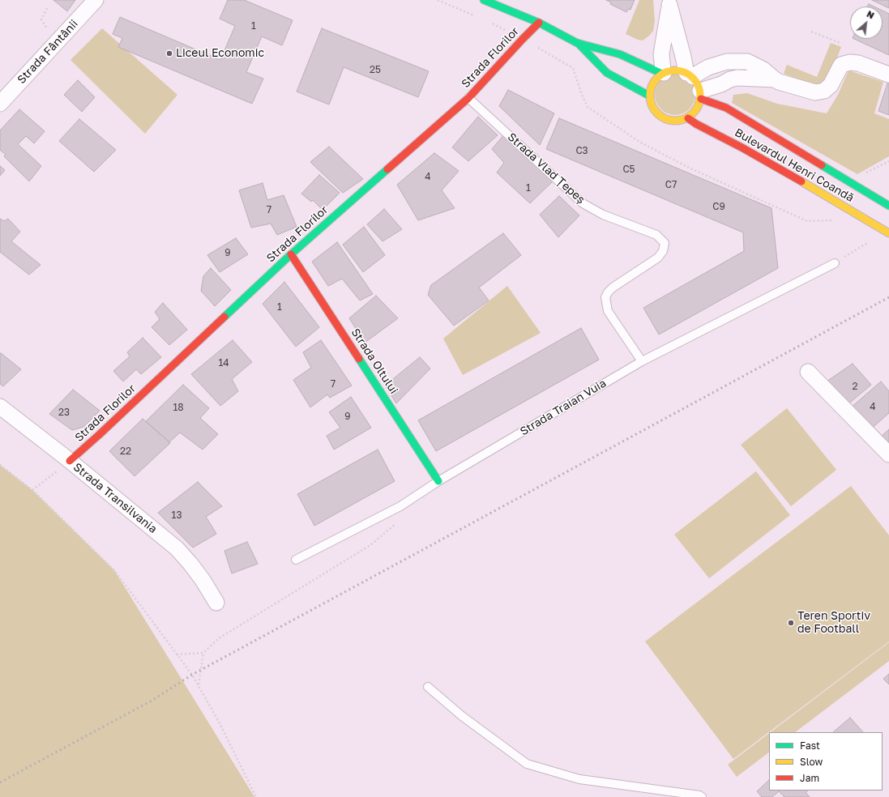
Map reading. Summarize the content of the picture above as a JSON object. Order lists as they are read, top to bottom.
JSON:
{
  "streets": {
    "street": [
      "Strada Fântânii",
      "Strada Florilor",
      "Bulevardul Henri Coandă",
      "Strada Oltului",
      "Strada Transilvania"
    ],
    "lane": ["Strada Vlad Țepeș", "Strada Traian Vuia"]
  },
  "crossings": [
    ["Strada Florilor", "Strada Vlad Țepeș"],
    ["Strada Florilor", "Strada Oltului"],
    ["Strada Florilor", "Strada Transilvania"],
    ["Strada Vlad Țepeș", "Strada Traian Vuia"],
    ["Strada Oltului", "Strada Traian Vuia"]
  ],
  "places": ["Liceul Economic", "Teren Sportiv de Football"],
  "house_numbers": [
    "1",
    "25",
    "C3",
    "C5",
    "4",
    "C7",
    "1",
    "C9",
    "7",
    "9",
    "1",
    "14",
    "7",
    "2",
    "4",
    "18",
    "23",
    "9",
    "22",
    "13"
  ],
  "legend": ["Fast", "Slow", "Jam"],
  "north": "top right"
}
